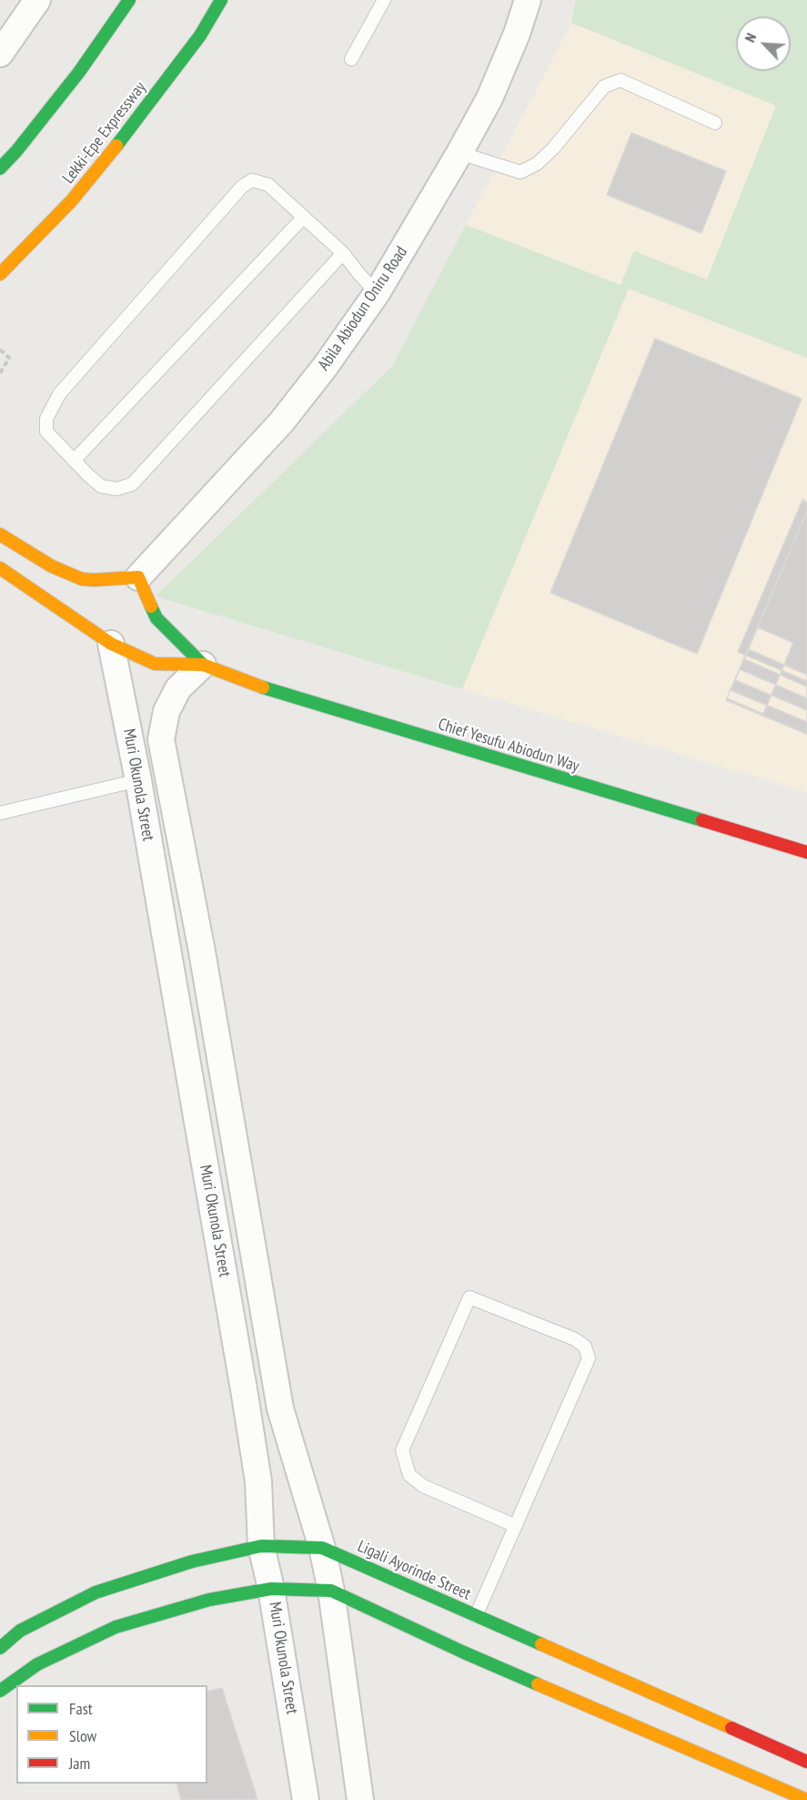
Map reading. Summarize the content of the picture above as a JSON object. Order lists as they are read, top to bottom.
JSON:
{
  "streets": {
    "main road": ["Lekki-Epe Expressway", "Chief Yesufu Abiodun Way", "Ligali Ayorinde Street"],
    "street": ["Abila Abiodun Oniru Road", "Muri Okunola Street"]
  },
  "crossings": [
    ["Abila Abiodun Oniru Road", "Chief Yesufu Abiodun Way"],
    ["Chief Yesufu Abiodun Way", "Muri Okunola Street"],
    ["Muri Okunola Street", "Ligali Ayorinde Street"]
  ],
  "legend": ["Fast", "Slow", "Jam"],
  "north": "top left"
}
